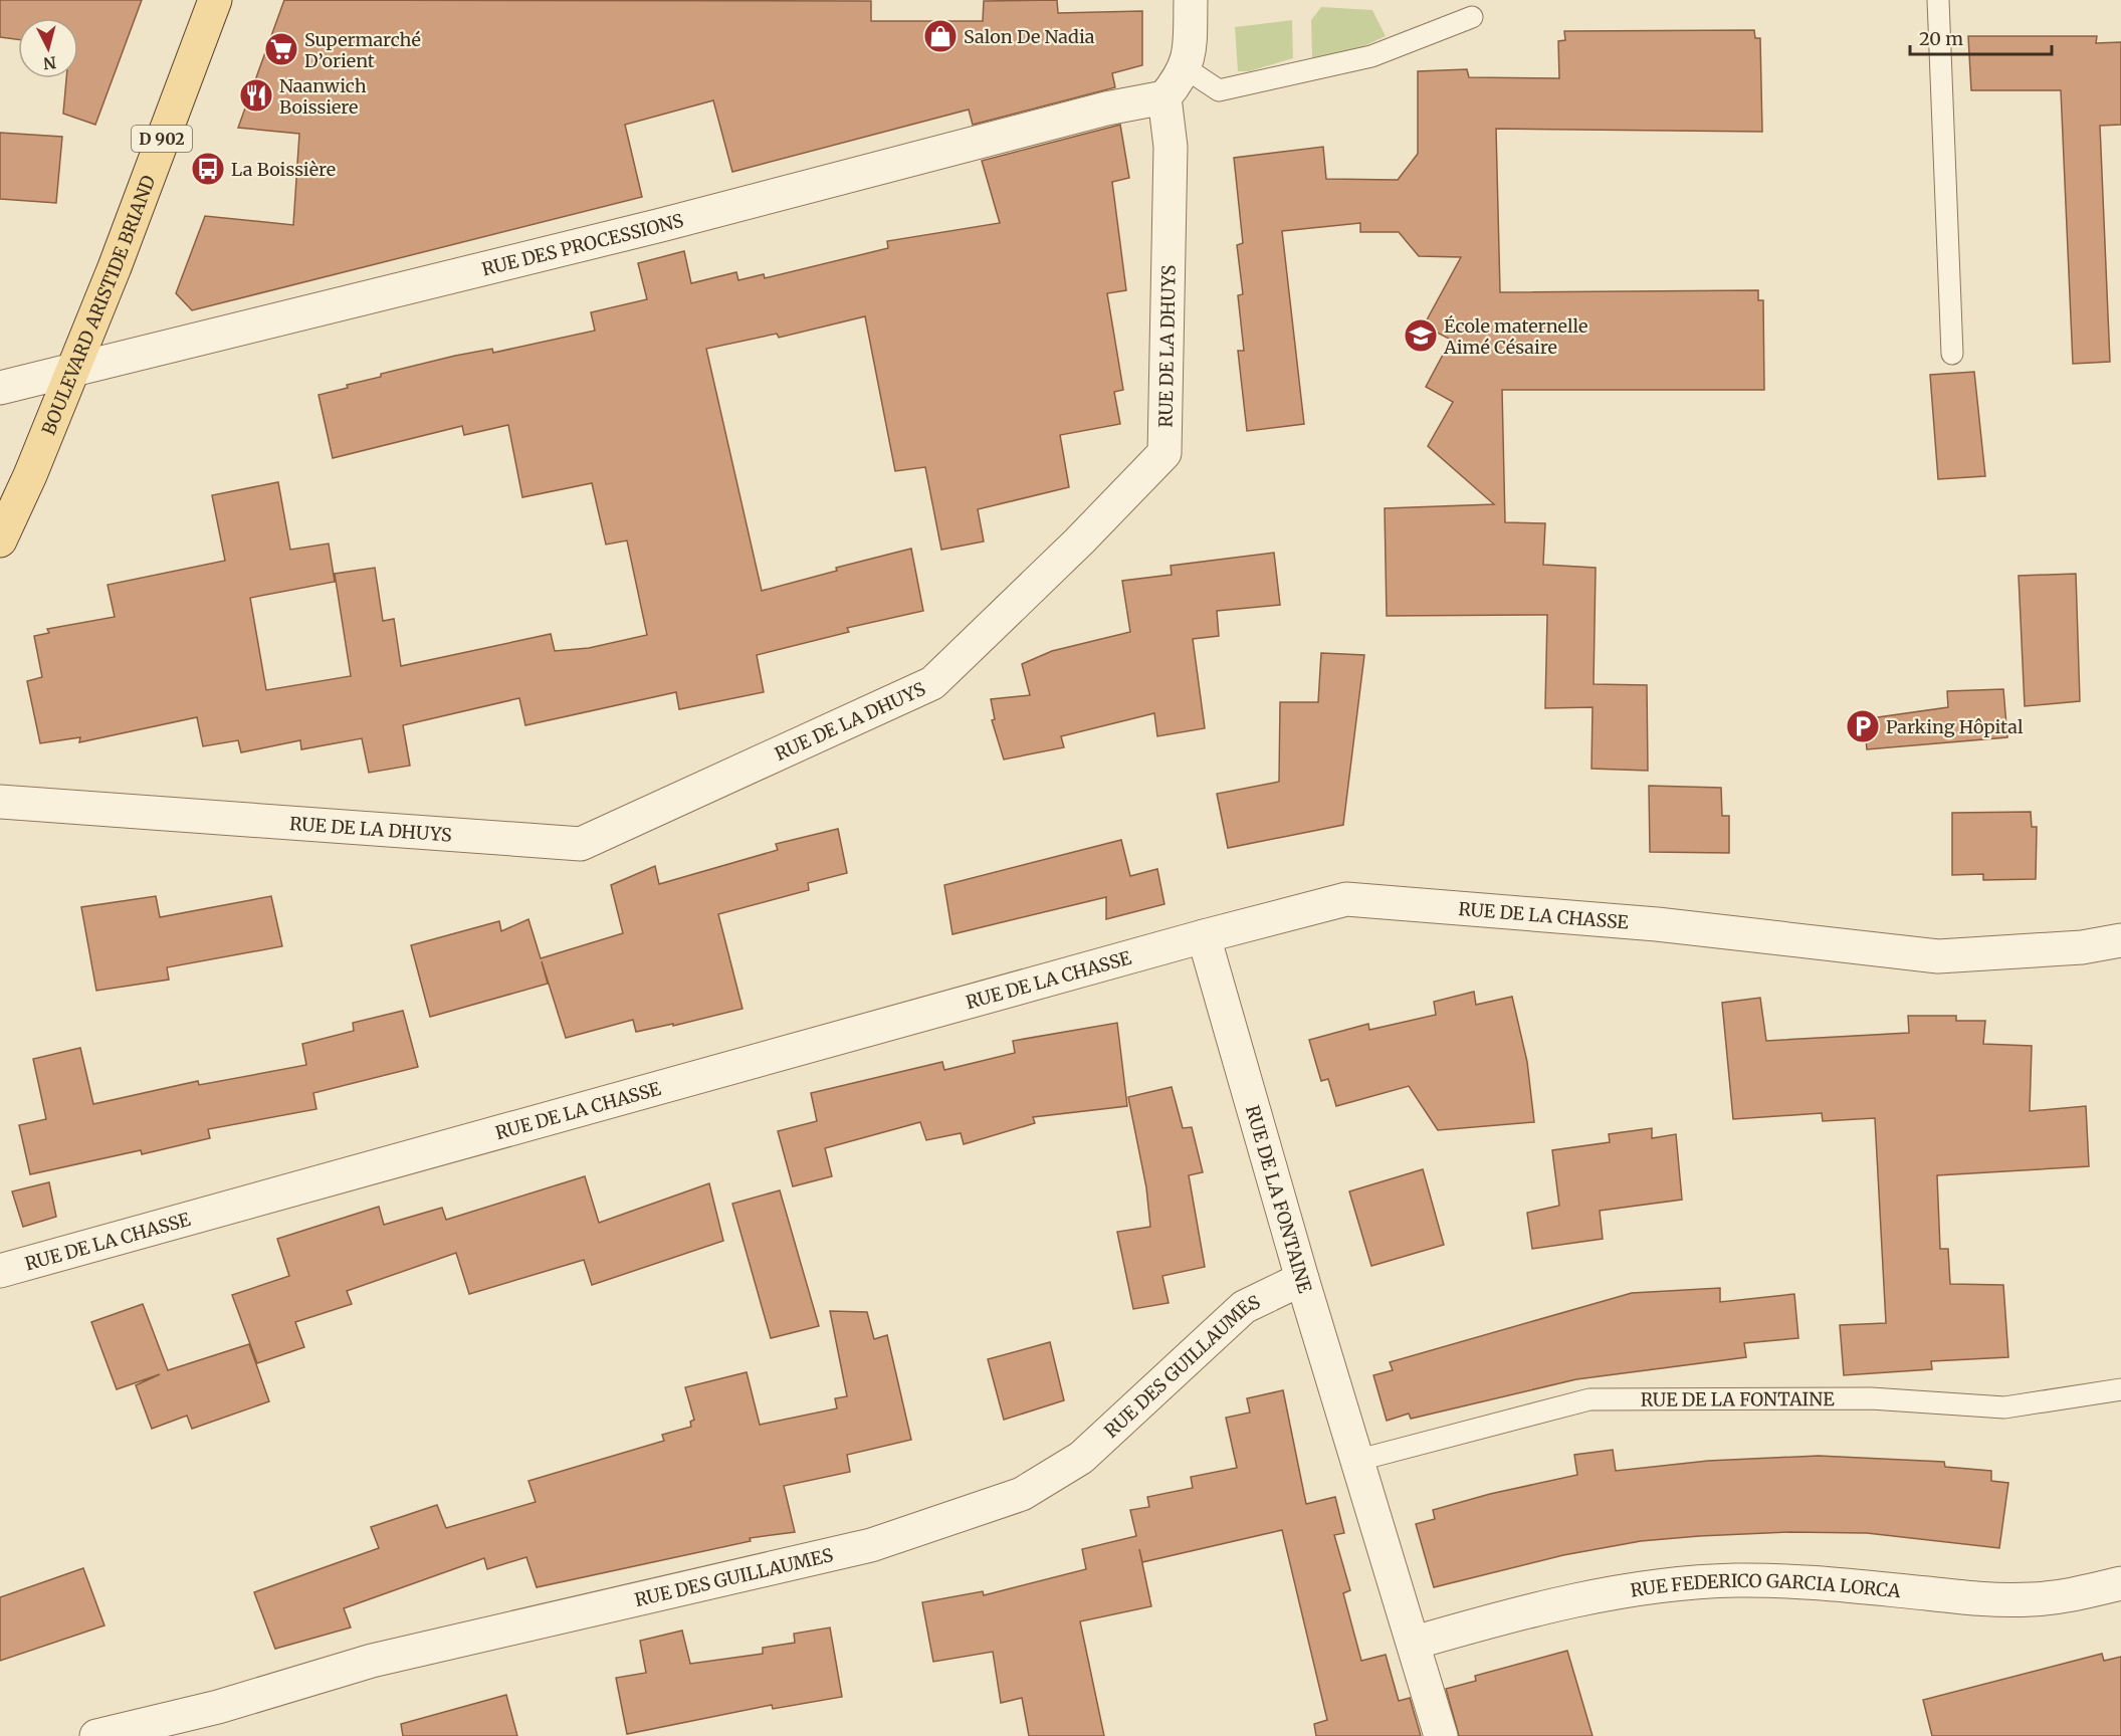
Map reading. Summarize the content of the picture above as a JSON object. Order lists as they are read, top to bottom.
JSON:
{
  "streets": {
    "main road": ["D 902", "BOULEVARD ARISTIDE BRIAND"],
    "street": [
      "RUE DES PROCESSIONS",
      "RUE DE LA DHUYS",
      "RUE DE LA CHASSE",
      "RUE DE LA FONTAINE",
      "RUE DES GUILLAUMES",
      "RUE FEDERICO GARCIA LORCA"
    ]
  },
  "crossings": [
    ["RUE DES PROCESSIONS", "BOULEVARD ARISTIDE BRIAND"],
    ["RUE DES PROCESSIONS", "RUE DE LA DHUYS"],
    ["RUE DE LA CHASSE", "RUE DE LA FONTAINE"],
    ["RUE DE LA FONTAINE", "RUE DES GUILLAUMES"],
    ["RUE DE LA FONTAINE", "RUE FEDERICO GARCIA LORCA"]
  ],
  "places": {
    "shop": ["Salon De Nadia"],
    "supermarket": ["Supermarché D’orient"],
    "restaurant": ["Naanwich Boissiere"],
    "bus stop": ["La Boissière"],
    "school or university": ["École maternelle Aimé Césaire"],
    "parking": ["Parking Hôpital"]
  },
  "scale_bar": "20 m",
  "north": "bottom"
}
